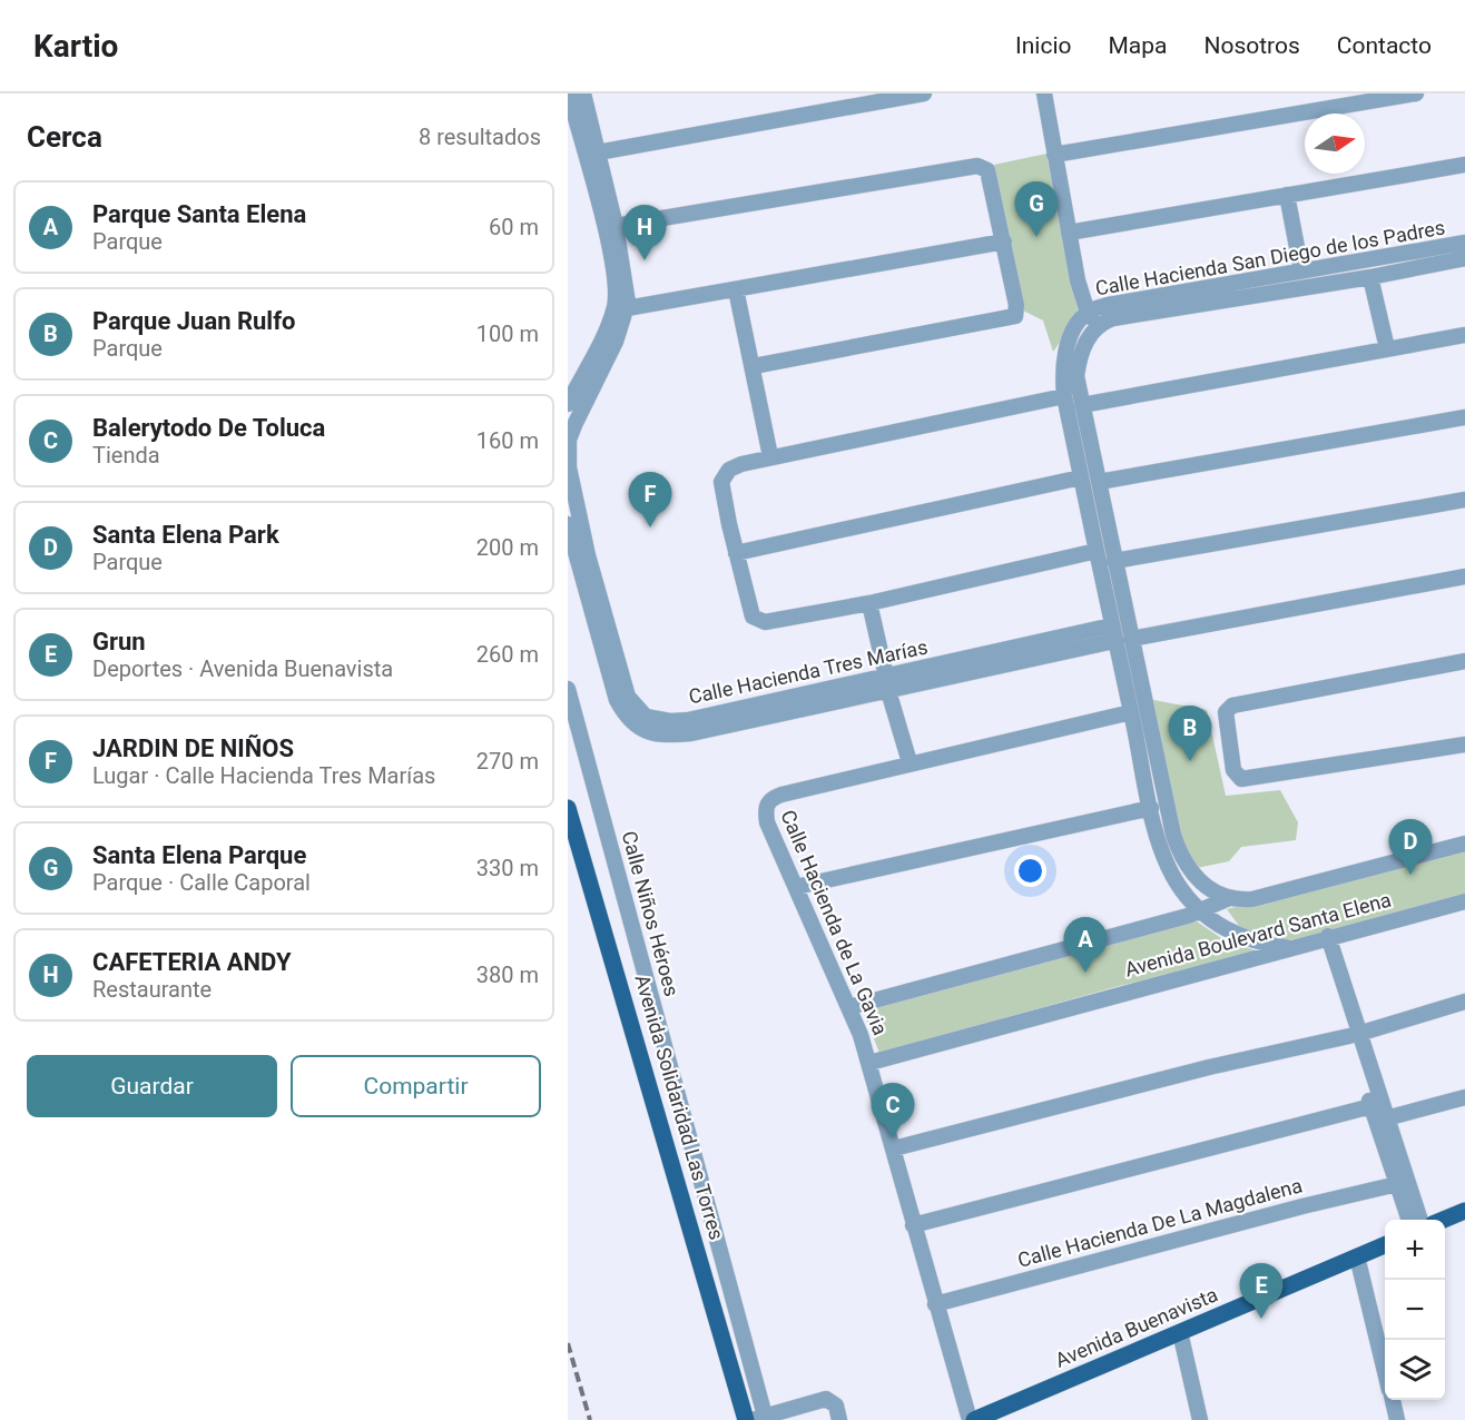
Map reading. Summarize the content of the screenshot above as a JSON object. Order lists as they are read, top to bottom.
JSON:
{
  "streets": {
    "main road": ["Avenida Solidaridad Las Torres", "Avenida Buenavista"],
    "street": [
      "Calle Hacienda San Diego de los Padres",
      "Calle Hacienda Tres Marías",
      "Calle Niños Héroes",
      "Calle Hacienda de La Gavia",
      "Avenida Boulevard Santa Elena",
      "Calle Hacienda De La Magdalena"
    ]
  },
  "crossings": [
    ["Calle Hacienda San Diego de los Padres", "Calle Hacienda Tres Marías"],
    ["Calle Hacienda San Diego de los Padres", "Calle Hacienda de La Gavia"],
    ["Calle Hacienda San Diego de los Padres", "Avenida Boulevard Santa Elena"],
    ["Calle Hacienda de La Gavia", "Avenida Boulevard Santa Elena"],
    ["Calle Hacienda de La Gavia", "Calle Hacienda De La Magdalena"],
    ["Calle Hacienda de La Gavia", "Avenida Buenavista"]
  ],
  "north": "right",
  "page": {
    "header": "Kartio",
    "nav": [
      "Inicio",
      "Mapa",
      "Nosotros",
      "Contacto"
    ],
    "heading": ["Cerca", "8 resultados"],
    "list": [
      {
        "mark": "A",
        "name": "Parque Santa Elena",
        "note": "Parque",
        "value": "60 m"
      },
      {
        "mark": "B",
        "name": "Parque Juan Rulfo",
        "note": "Parque",
        "value": "100 m"
      },
      {
        "mark": "C",
        "name": "Balerytodo De Toluca",
        "note": "Tienda",
        "value": "160 m"
      },
      {
        "mark": "D",
        "name": "Santa Elena Park",
        "note": "Parque",
        "value": "200 m"
      },
      {
        "mark": "E",
        "name": "Grun",
        "note": "Deportes · Avenida Buenavista",
        "value": "260 m"
      },
      {
        "mark": "F",
        "name": "JARDIN DE NIÑOS",
        "note": "Lugar · Calle Hacienda Tres Marías",
        "value": "270 m"
      },
      {
        "mark": "G",
        "name": "Santa Elena Parque",
        "note": "Parque · Calle Caporal",
        "value": "330 m"
      },
      {
        "mark": "H",
        "name": "CAFETERIA ANDY",
        "note": "Restaurante",
        "value": "380 m"
      }
    ],
    "pins": [
      "G",
      "H",
      "F",
      "B",
      "D",
      "A",
      "C",
      "E"
    ],
    "buttons": ["Guardar", "Compartir"],
    "map_buttons": ["+", "−"]
  }
}
